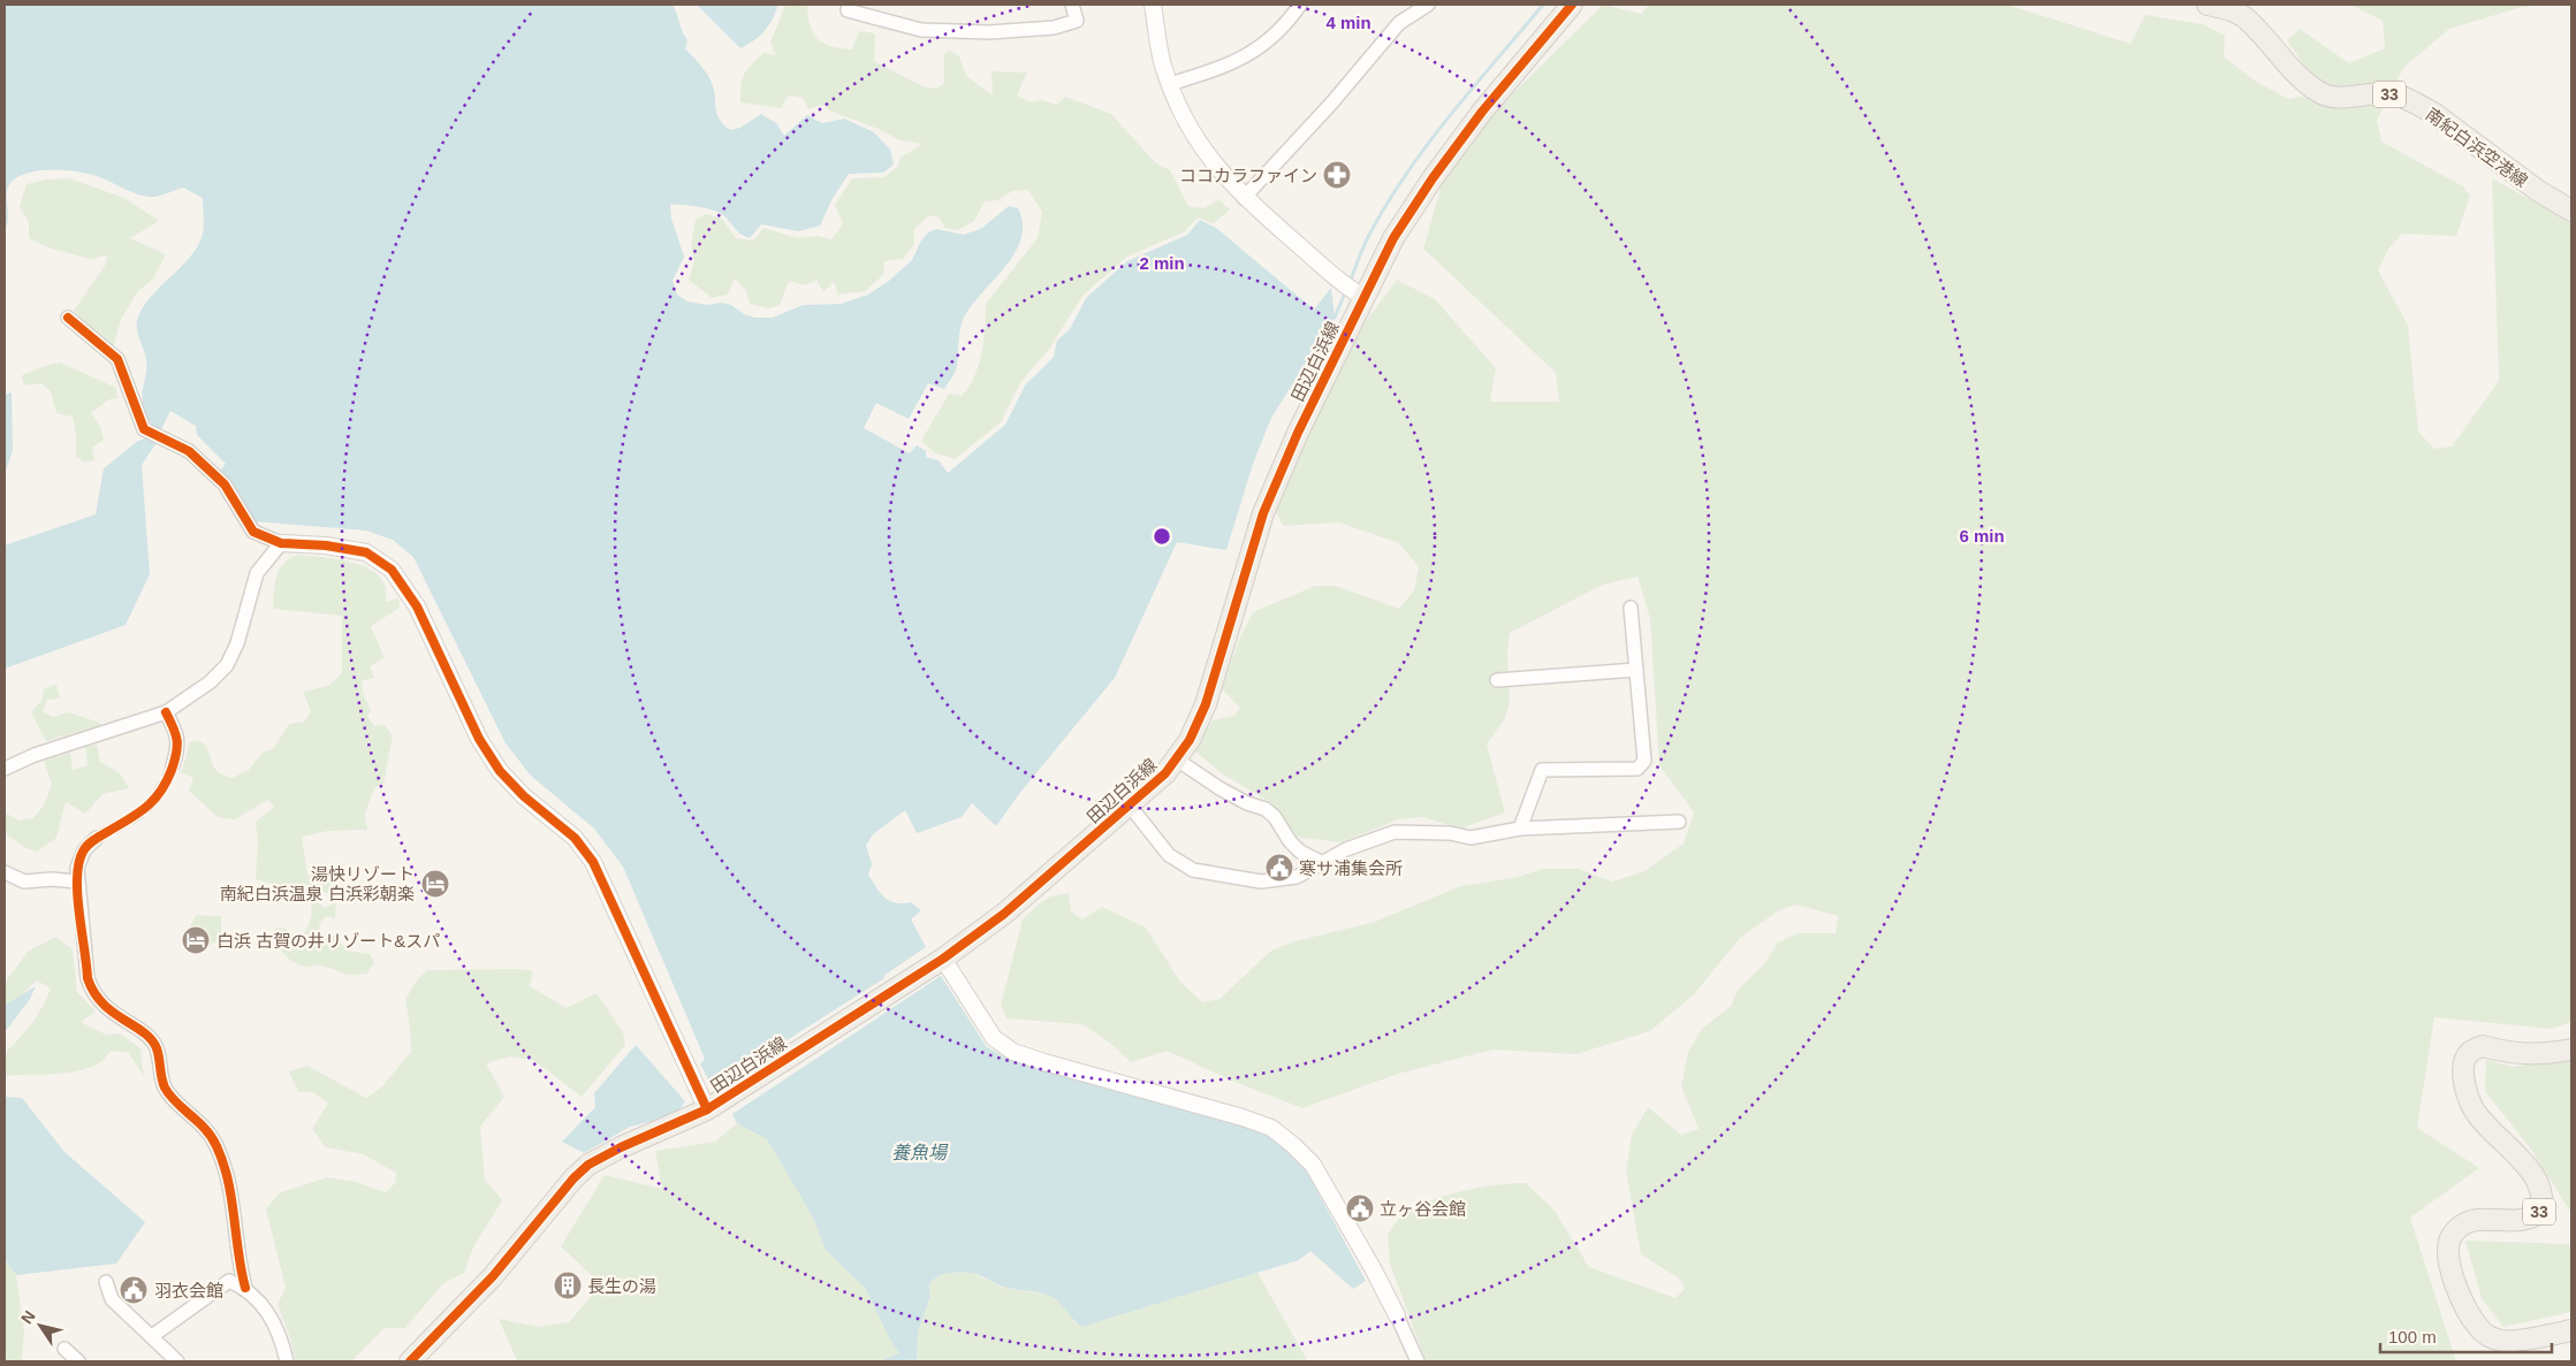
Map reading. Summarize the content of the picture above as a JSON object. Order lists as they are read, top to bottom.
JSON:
{
  "streets": {
    "main road": ["33", "南紀白浜空港線", "田辺白浜線"]
  },
  "water": ["養魚場"],
  "places": {
    "pharmacy": ["ココカラファイン"],
    "public building": ["寒サ浦集会所", "立ヶ谷会館", "羽衣会館"],
    "hotel": ["湯快リゾート 南紀白浜温泉 白浜彩朝楽", "白浜 古賀の井リゾート&スパ"],
    "building": ["長生の湯"]
  },
  "scale_bar": "100 m",
  "north": "top left",
  "rings": ["4 min", "2 min", "6 min"]
}
